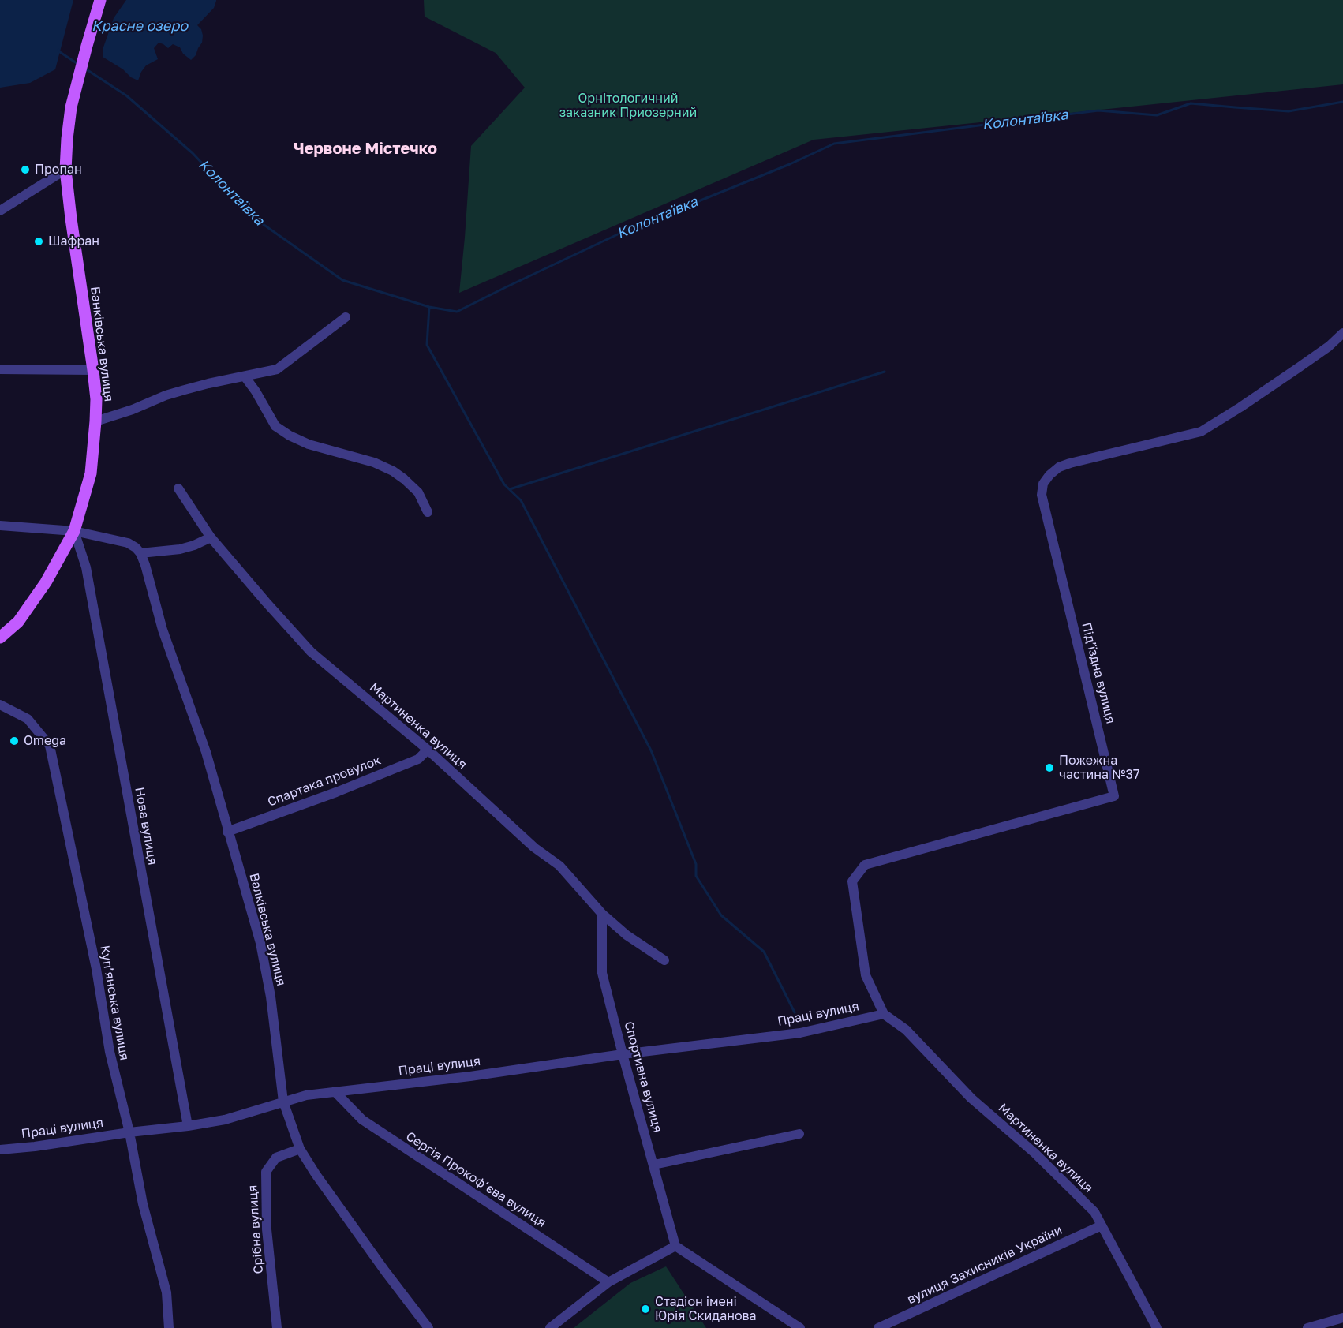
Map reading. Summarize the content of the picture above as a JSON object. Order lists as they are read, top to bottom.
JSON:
{
  "streets": {
    "main road": ["Банківська вулиця"],
    "street": [
      "Під’їздна вулиця",
      "Мартиненка вулиця",
      "Спартака провулок",
      "Нова вулиця",
      "Валківська вулиця",
      "Куп’янська вулиця",
      "Праці вулиця",
      "Спортивна вулиця",
      "Сергія Прокоф’єва вулиця",
      "Срібна вулиця",
      "вулиця Захисників України"
    ]
  },
  "crossings": [
    ["Банківська вулиця", "Нова вулиця"],
    ["Під’їздна вулиця", "Мартиненка вулиця"],
    ["Під’їздна вулиця", "Праці вулиця"],
    ["Мартиненка вулиця", "Спартака провулок"],
    ["Мартиненка вулиця", "Праці вулиця"],
    ["Мартиненка вулиця", "Спортивна вулиця"],
    ["Мартиненка вулиця", "вулиця Захисників України"],
    ["Спартака провулок", "Валківська вулиця"],
    ["Нова вулиця", "Праці вулиця"],
    ["Валківська вулиця", "Праці вулиця"],
    ["Валківська вулиця", "Срібна вулиця"],
    ["Куп’янська вулиця", "Праці вулиця"],
    ["Праці вулиця", "Спортивна вулиця"],
    ["Праці вулиця", "Сергія Прокоф’єва вулиця"]
  ],
  "districts": ["Червоне Містечко"],
  "water": ["Красне озеро", "Колонтаївка"],
  "parks": ["Орнiтологичний заказник Приозерний"],
  "places": [
    "Пропан",
    "Шафран",
    "Omega",
    "Пожежна частина №37",
    "Стадiон імені Юрія Скиданова"
  ]
}
